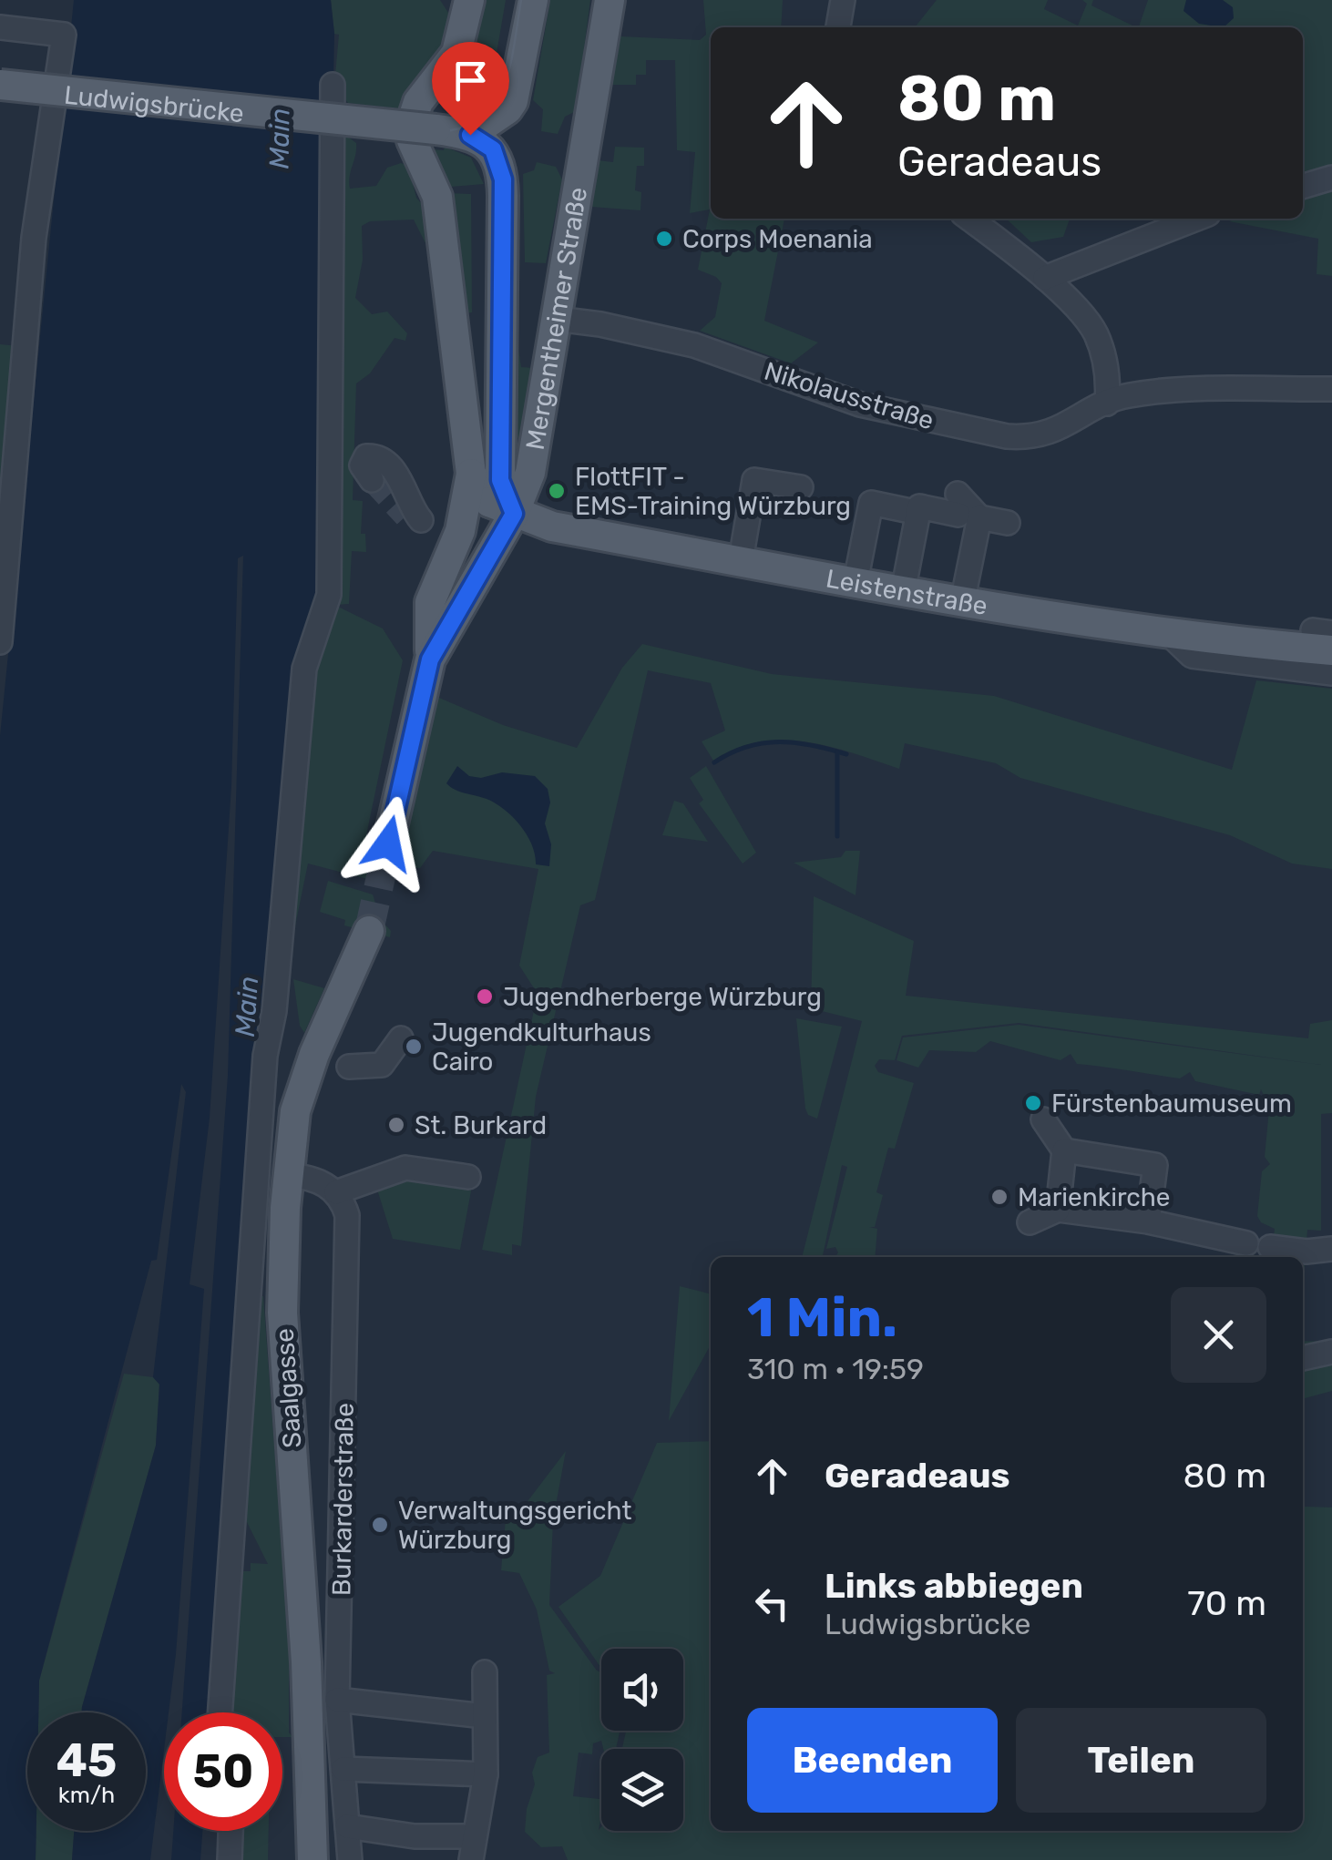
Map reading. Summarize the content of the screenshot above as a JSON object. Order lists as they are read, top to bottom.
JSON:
{
  "streets": {
    "main road": [
      "Ludwigsbrücke",
      "Mergentheimer Straße",
      "Leistenstraße",
      "Saalgasse"
    ],
    "street": ["Nikolausstraße", "Burkarderstraße"]
  },
  "crossings": [
    ["Mergentheimer Straße", "Nikolausstraße"],
    ["Mergentheimer Straße", "Leistenstraße"]
  ],
  "water": ["Main"],
  "places": [
    "Corps Moenania",
    "FlottFIT - EMS-Training Würzburg",
    "Jugendherberge Würzburg",
    "Jugendkulturhaus Cairo",
    "Fürstenbaumuseum",
    "St. Burkard",
    "Marienkirche",
    "Verwaltungsgericht Würzburg"
  ],
  "page": {
    "turn": ["80 m", "Geradeaus"],
    "heading": ["1 Min.", "310 m · 19:59"],
    "list": [
      {
        "name": "Geradeaus",
        "value": "80 m"
      },
      {
        "name": "Links abbiegen",
        "note": "Ludwigsbrücke",
        "value": "70 m"
      }
    ],
    "buttons": ["Beenden", "Teilen"],
    "speed": "45 km/h",
    "limit": "50"
  }
}
